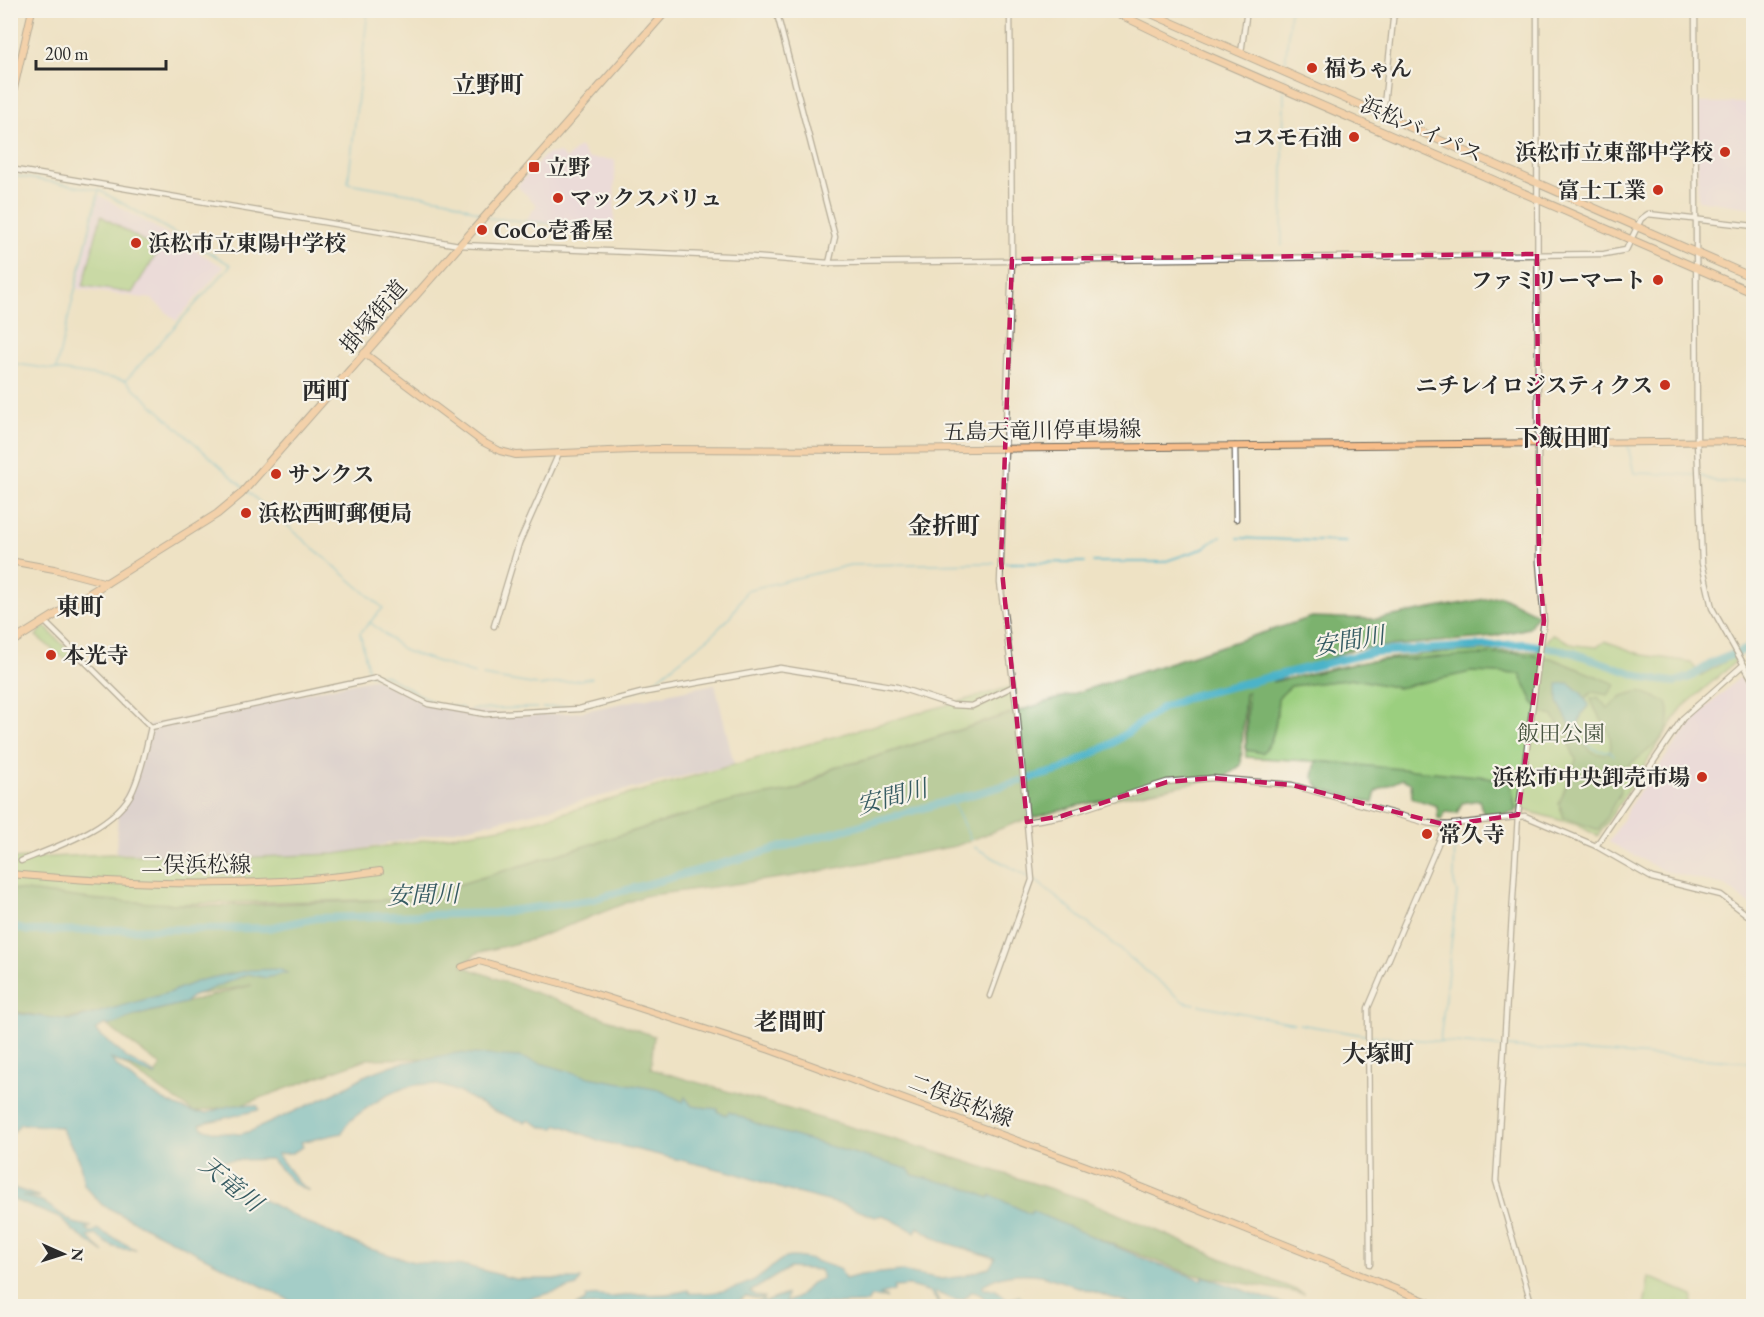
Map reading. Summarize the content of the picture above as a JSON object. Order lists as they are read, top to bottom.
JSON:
{
  "streets": {
    "highway": ["浜松バイパス", "掛塚街道"],
    "main road": ["五島天竜川停車場線", "二俣浜松線"]
  },
  "crossings": [
    ["掛塚街道", "五島天竜川停車場線"]
  ],
  "districts": [
    "立野町",
    "西町",
    "下飯田町",
    "金折町",
    "東町",
    "老間町",
    "大塚町"
  ],
  "water": ["安間川", "天竜川"],
  "parks": ["飯田公園"],
  "places": {
    "other": [
      "福ちゃん",
      "コスモ石油",
      "浜松市立東部中学校",
      "富士工業",
      "マックスバリュ",
      "CoCo壱番屋",
      "浜松市立東陽中学校",
      "ファミリーマート",
      "ニチレイロジスティクス",
      "サンクス",
      "浜松西町郵便局",
      "本光寺",
      "浜松市中央卸売市場",
      "常久寺"
    ],
    "transit": ["立野"]
  },
  "scale_bar": "200 m",
  "north": "right"
}
